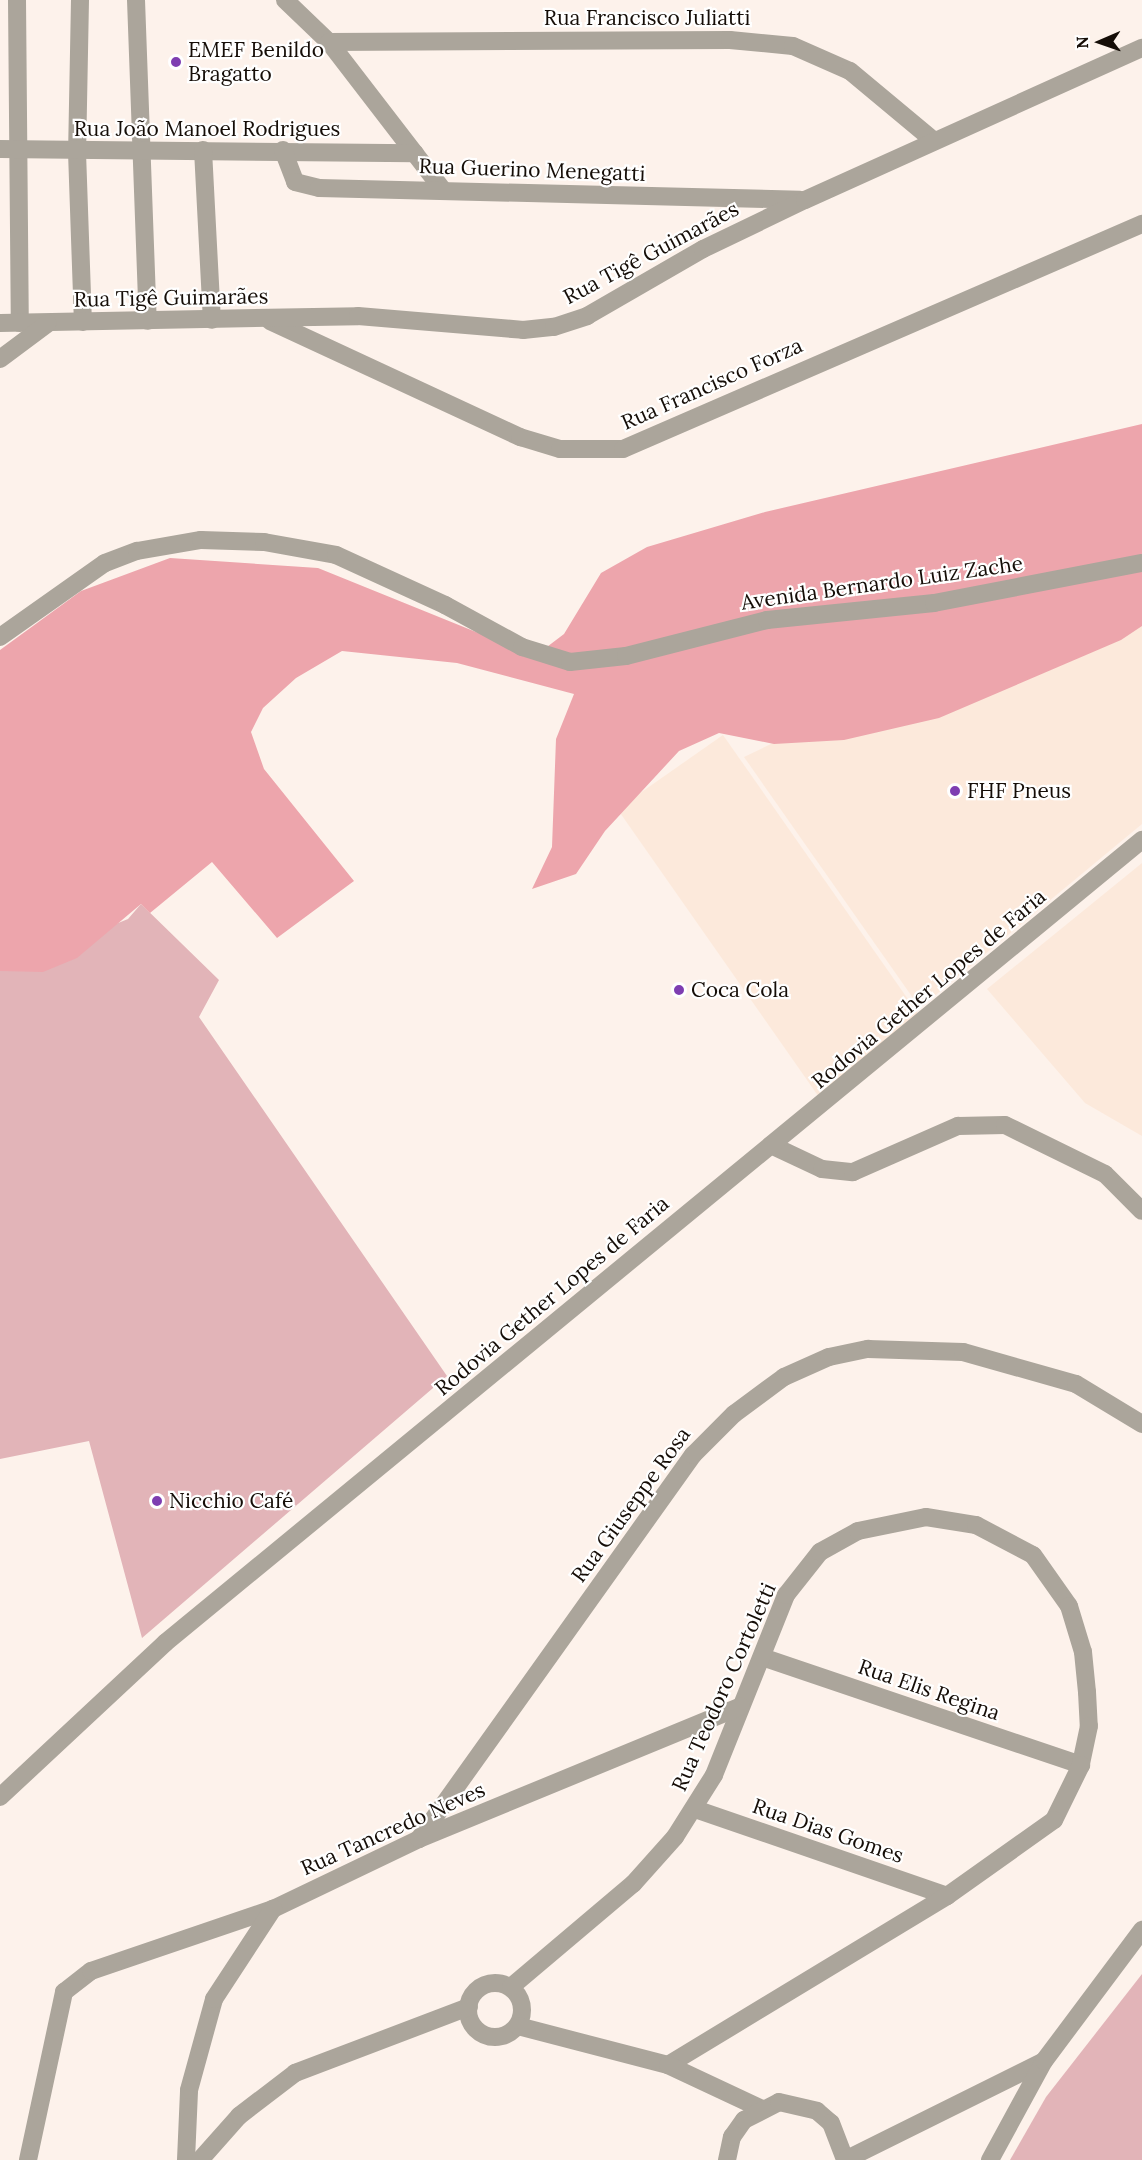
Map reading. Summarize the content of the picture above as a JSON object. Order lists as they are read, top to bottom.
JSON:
{
  "streets": {
    "street": [
      "Rua Francisco Juliatti",
      "Rua João Manoel Rodrigues",
      "Rua Guerino Menegatti",
      "Rua Tigê Guimarães",
      "Rua Francisco Forza",
      "Avenida Bernardo Luiz Zache",
      "Rodovia Gether Lopes de Faria",
      "Rua Giuseppe Rosa",
      "Rua Teodoro Cortoletti",
      "Rua Elis Regina",
      "Rua Tancredo Neves",
      "Rua Dias Gomes"
    ]
  },
  "crossings": [
    ["Rua Francisco Juliatti", "Rua Tigê Guimarães"],
    ["Rua João Manoel Rodrigues", "Rua Guerino Menegatti"],
    ["Rua Guerino Menegatti", "Rua Tigê Guimarães"],
    ["Rua Tigê Guimarães", "Rua Francisco Forza"],
    ["Rua Giuseppe Rosa", "Rua Tancredo Neves"],
    ["Rua Teodoro Cortoletti", "Rua Elis Regina"],
    ["Rua Teodoro Cortoletti", "Rua Tancredo Neves"],
    ["Rua Teodoro Cortoletti", "Rua Dias Gomes"]
  ],
  "places": [
    "EMEF Benildo Bragatto",
    "FHF Pneus",
    "Coca Cola",
    "Nicchio Café"
  ],
  "north": "left"
}
